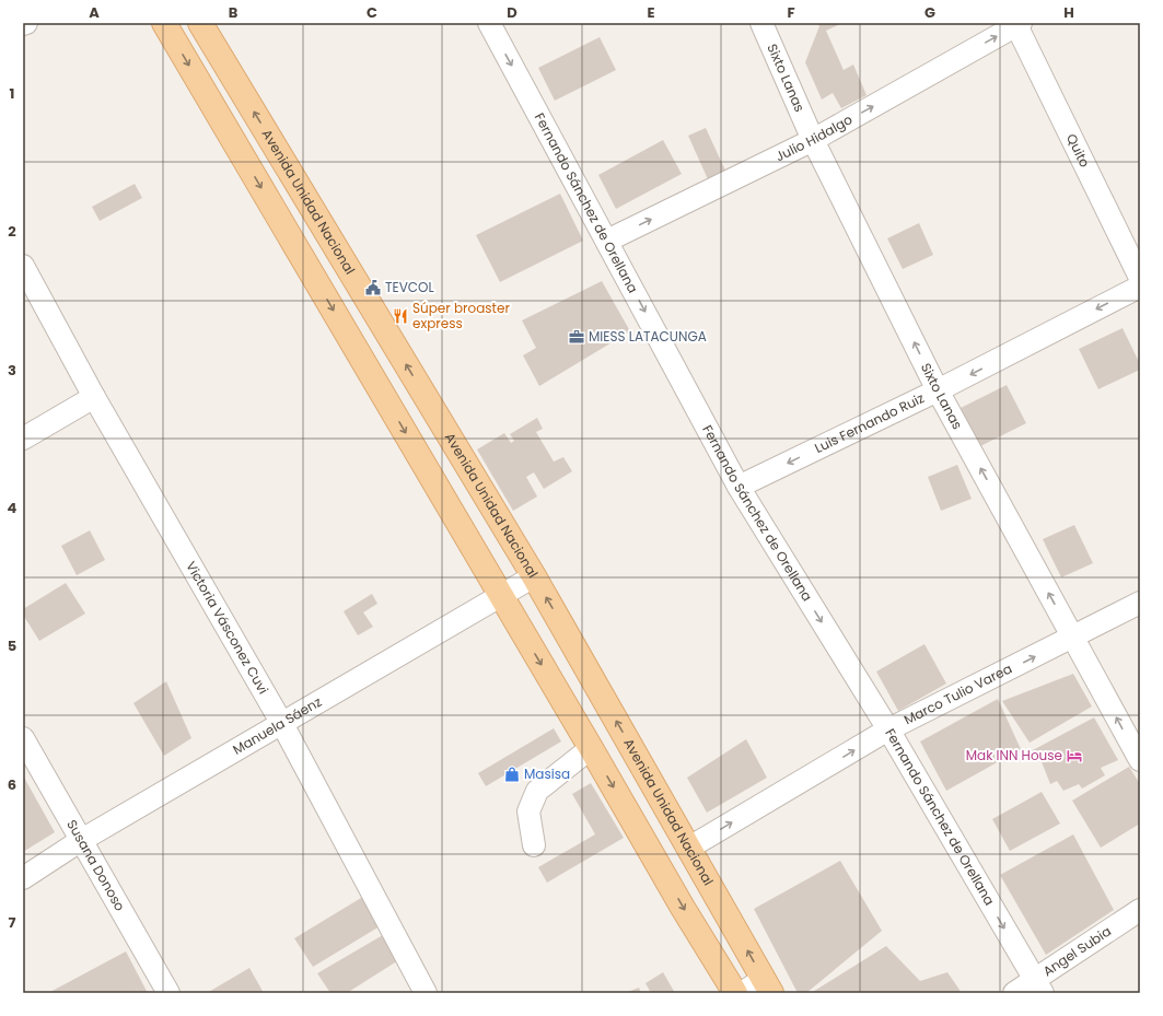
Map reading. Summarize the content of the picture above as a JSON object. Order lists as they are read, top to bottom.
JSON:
{
  "streets": {
    "main road": ["Avenida Unidad Nacional"],
    "street": [
      "Sixto Lanas",
      "Julio Hidalgo",
      "Quito",
      "Fernando Sánchez de Orellana",
      "Luis Fernando Ruiz",
      "Victoria Vásconez Cuvi",
      "Marco Tulio Varea",
      "Manuela Sáenz",
      "Susana Donoso",
      "Angel Subia"
    ]
  },
  "crossings": [
    ["Sixto Lanas", "Julio Hidalgo"],
    ["Sixto Lanas", "Luis Fernando Ruiz"],
    ["Sixto Lanas", "Marco Tulio Varea"],
    ["Julio Hidalgo", "Quito"],
    ["Julio Hidalgo", "Fernando Sánchez de Orellana"],
    ["Avenida Unidad Nacional", "Marco Tulio Varea"],
    ["Avenida Unidad Nacional", "Manuela Sáenz"],
    ["Fernando Sánchez de Orellana", "Luis Fernando Ruiz"],
    ["Fernando Sánchez de Orellana", "Marco Tulio Varea"],
    ["Fernando Sánchez de Orellana", "Angel Subia"],
    ["Victoria Vásconez Cuvi", "Manuela Sáenz"],
    ["Manuela Sáenz", "Susana Donoso"]
  ],
  "one_way": [
    "Sixto Lanas",
    "Julio Hidalgo",
    "Fernando Sánchez de Orellana",
    "Luis Fernando Ruiz",
    "Marco Tulio Varea"
  ],
  "places": {
    "public building": ["TEVCOL"],
    "restaurant": ["Súper broaster express"],
    "office": ["MIESS LATACUNGA"],
    "hotel": ["Mak INN House"],
    "shop": ["Masisa"]
  },
  "grid": {
    "columns": [
      "A",
      "B",
      "C",
      "D",
      "E",
      "F",
      "G",
      "H"
    ],
    "rows": [
      "1",
      "2",
      "3",
      "4",
      "5",
      "6",
      "7"
    ]
  }
}
